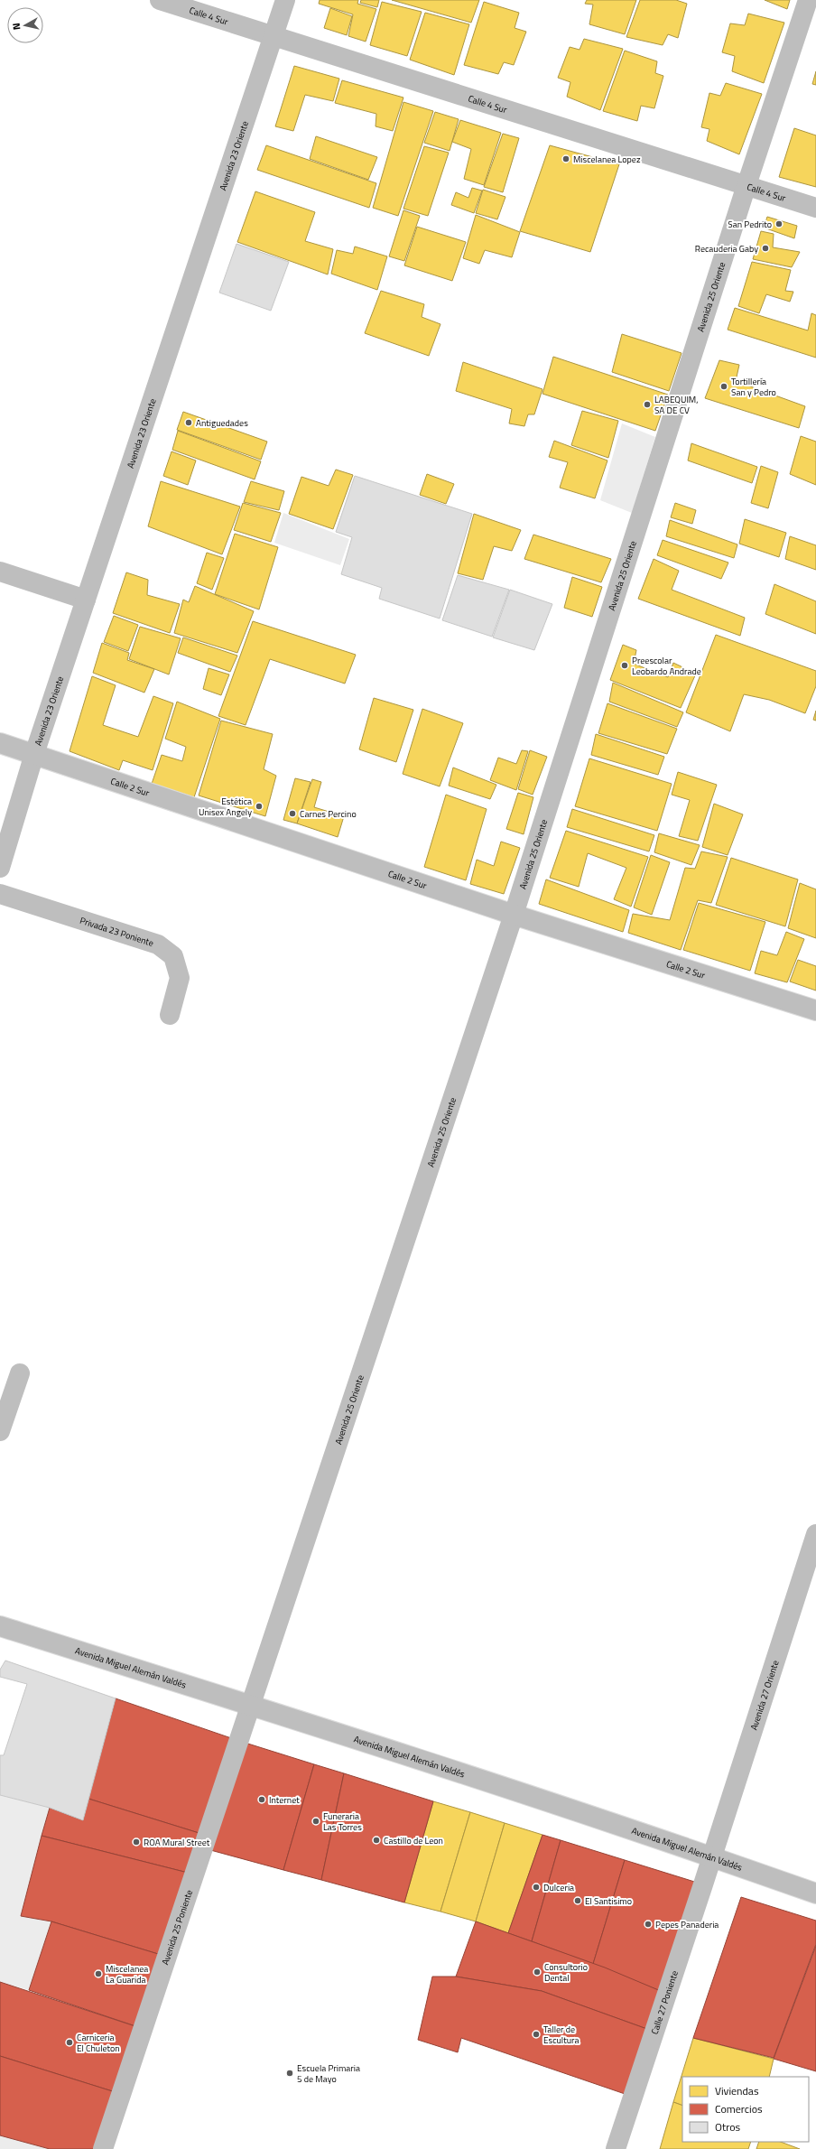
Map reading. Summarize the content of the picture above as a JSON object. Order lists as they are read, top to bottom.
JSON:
{
  "streets": {
    "street": [
      "Calle 4 Sur",
      "Avenida 23 Oriente",
      "Avenida 25 Oriente",
      "Calle 2 Sur",
      "Privada 23 Poniente",
      "Avenida Miguel Alemán Valdés",
      "Avenida 27 Oriente",
      "Avenida 25 Poniente",
      "Calle 27 Poniente"
    ]
  },
  "crossings": [
    ["Calle 4 Sur", "Avenida 23 Oriente"],
    ["Calle 4 Sur", "Avenida 25 Oriente"],
    ["Avenida 23 Oriente", "Calle 2 Sur"],
    ["Avenida 25 Oriente", "Calle 2 Sur"],
    ["Avenida 25 Oriente", "Avenida Miguel Alemán Valdés"],
    ["Avenida 25 Oriente", "Avenida 25 Poniente"],
    ["Avenida Miguel Alemán Valdés", "Avenida 27 Oriente"],
    ["Avenida Miguel Alemán Valdés", "Avenida 25 Poniente"],
    ["Avenida Miguel Alemán Valdés", "Calle 27 Poniente"],
    ["Avenida 27 Oriente", "Calle 27 Poniente"]
  ],
  "places": [
    "Miscelanea Lopez",
    "San Pedrito",
    "Recauderia Gaby",
    "Tortillería San y Pedro",
    "LABEQUIM, SA DE CV",
    "Antiguedades",
    "Preescolar Leobardo Andrade",
    "Estética Unisex Angely",
    "Carnes Percino",
    "Internet",
    "Funeraria Las Torres",
    "Castillo de Leon",
    "ROA Mural Street",
    "Dulceria",
    "El Santisimo",
    "Pepes Panaderia",
    "Consultorio Dental",
    "Miscelanea La Guarida",
    "Taller de Escultura",
    "Carniceria El Chuleton",
    "Escuela Primaria 5 de Mayo"
  ],
  "legend": ["Viviendas", "Comercios", "Otros"],
  "north": "left"
}
